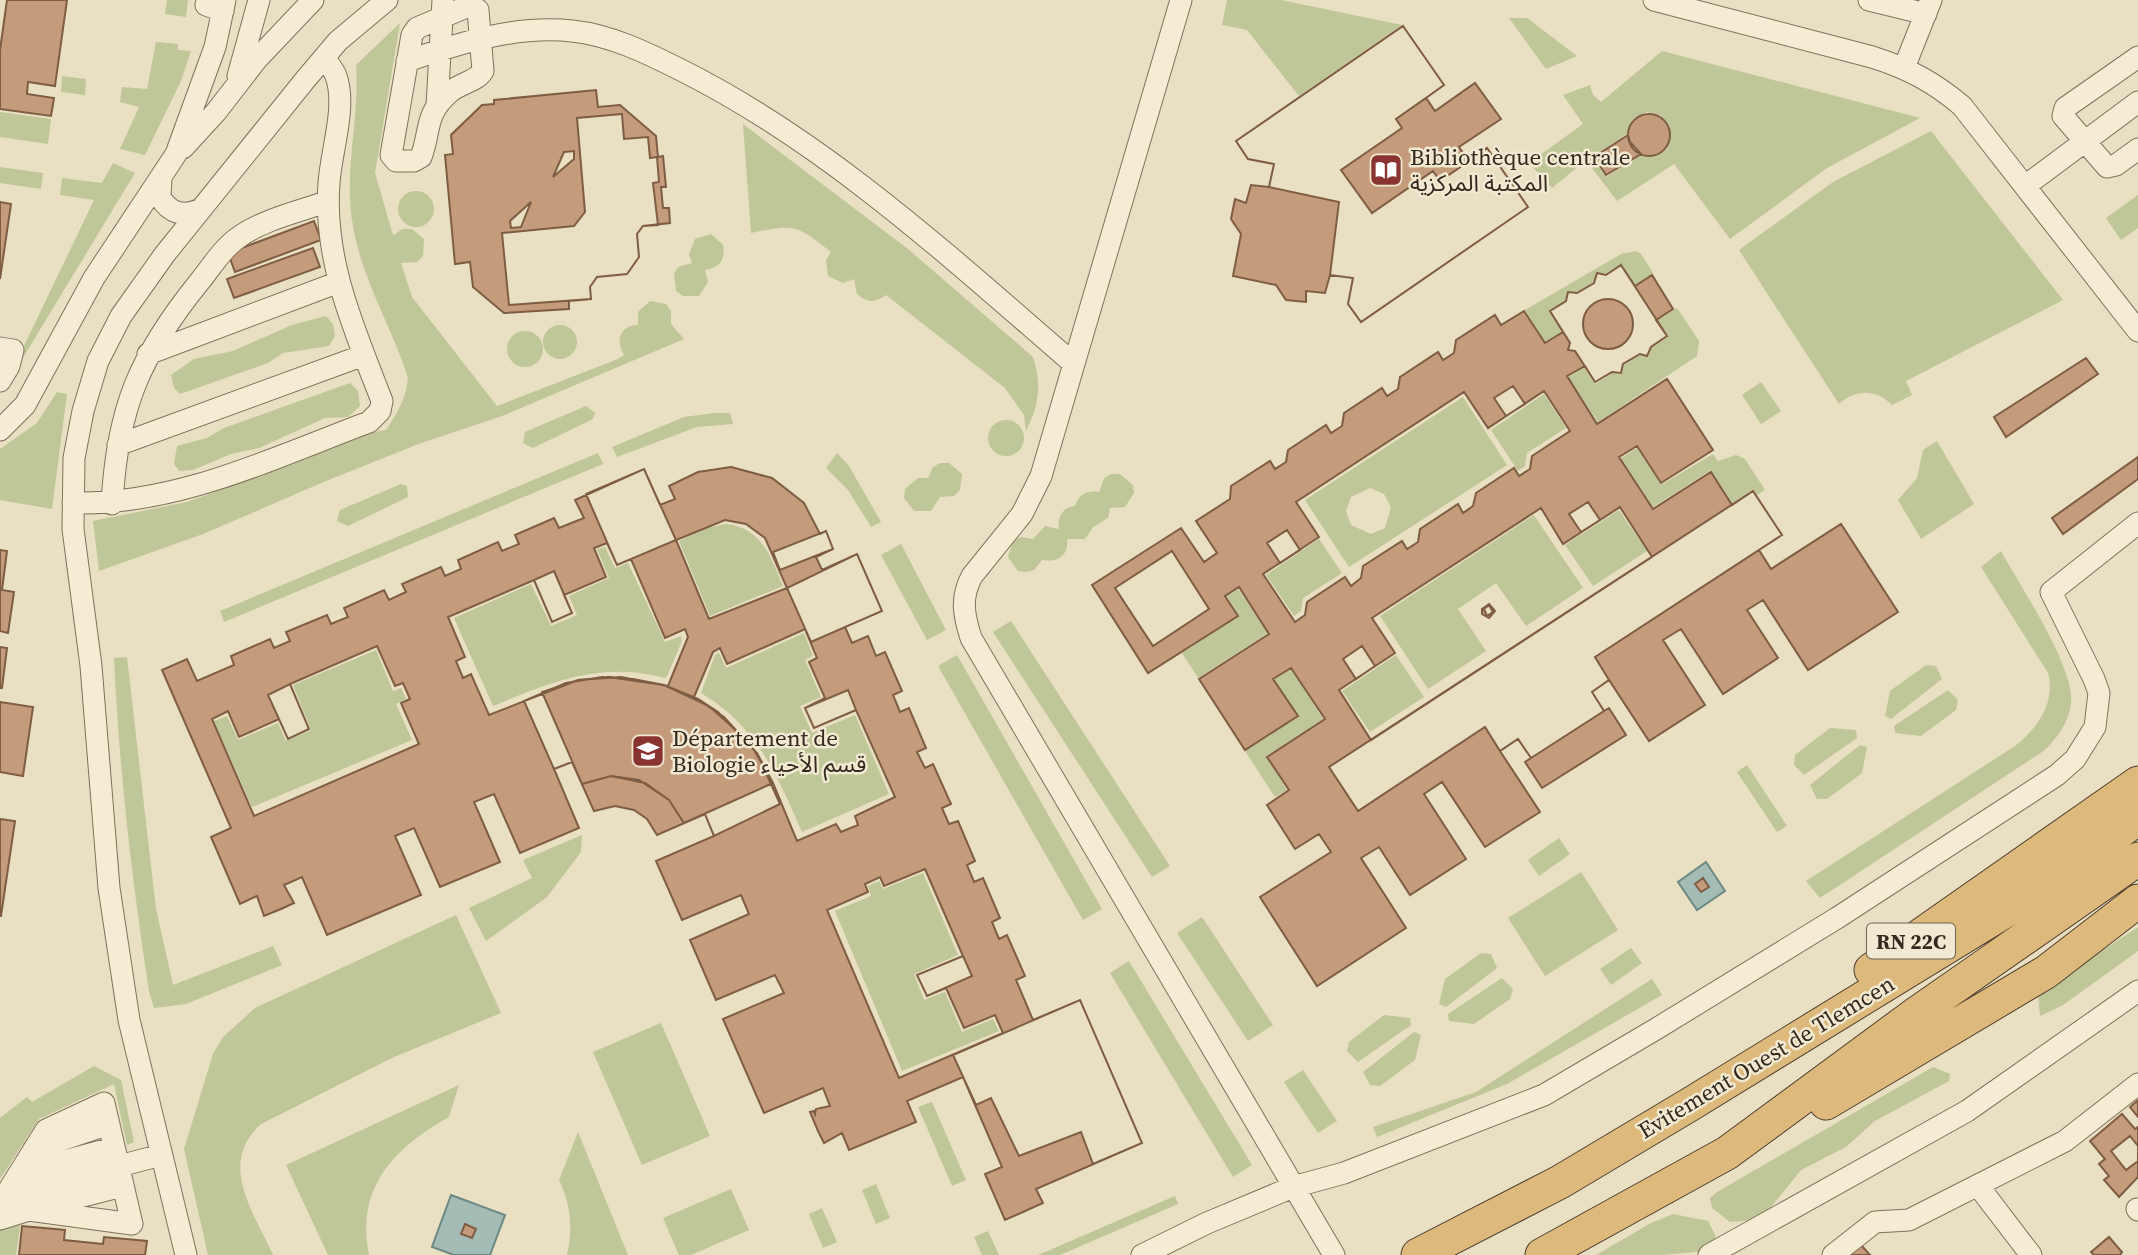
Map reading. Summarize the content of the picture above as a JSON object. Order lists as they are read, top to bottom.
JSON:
{
  "streets": {
    "highway": ["RN 22C", "Evitement Ouest de Tlemcen"]
  },
  "crossings": [
    ["RN 22C", "Evitement Ouest de Tlemcen"]
  ],
  "places": {
    "library": ["Bibliothèque centrale المكتبة المركزية"],
    "school or university": ["Département de Biologie قسم الأحياء"]
  }
}
